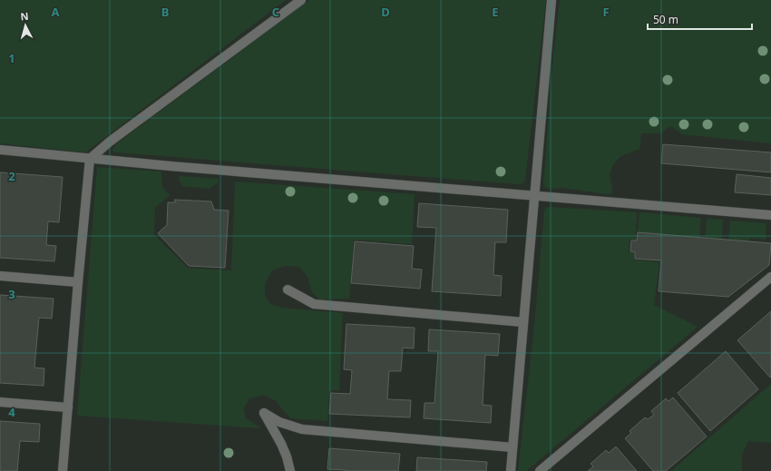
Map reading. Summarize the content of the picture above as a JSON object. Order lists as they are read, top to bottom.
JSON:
{
  "scale_bar": "50 m",
  "north": "top",
  "grid": {
    "columns": [
      "A",
      "B",
      "C",
      "D",
      "E",
      "F"
    ],
    "rows": [
      "1",
      "2",
      "3",
      "4"
    ]
  }
}
